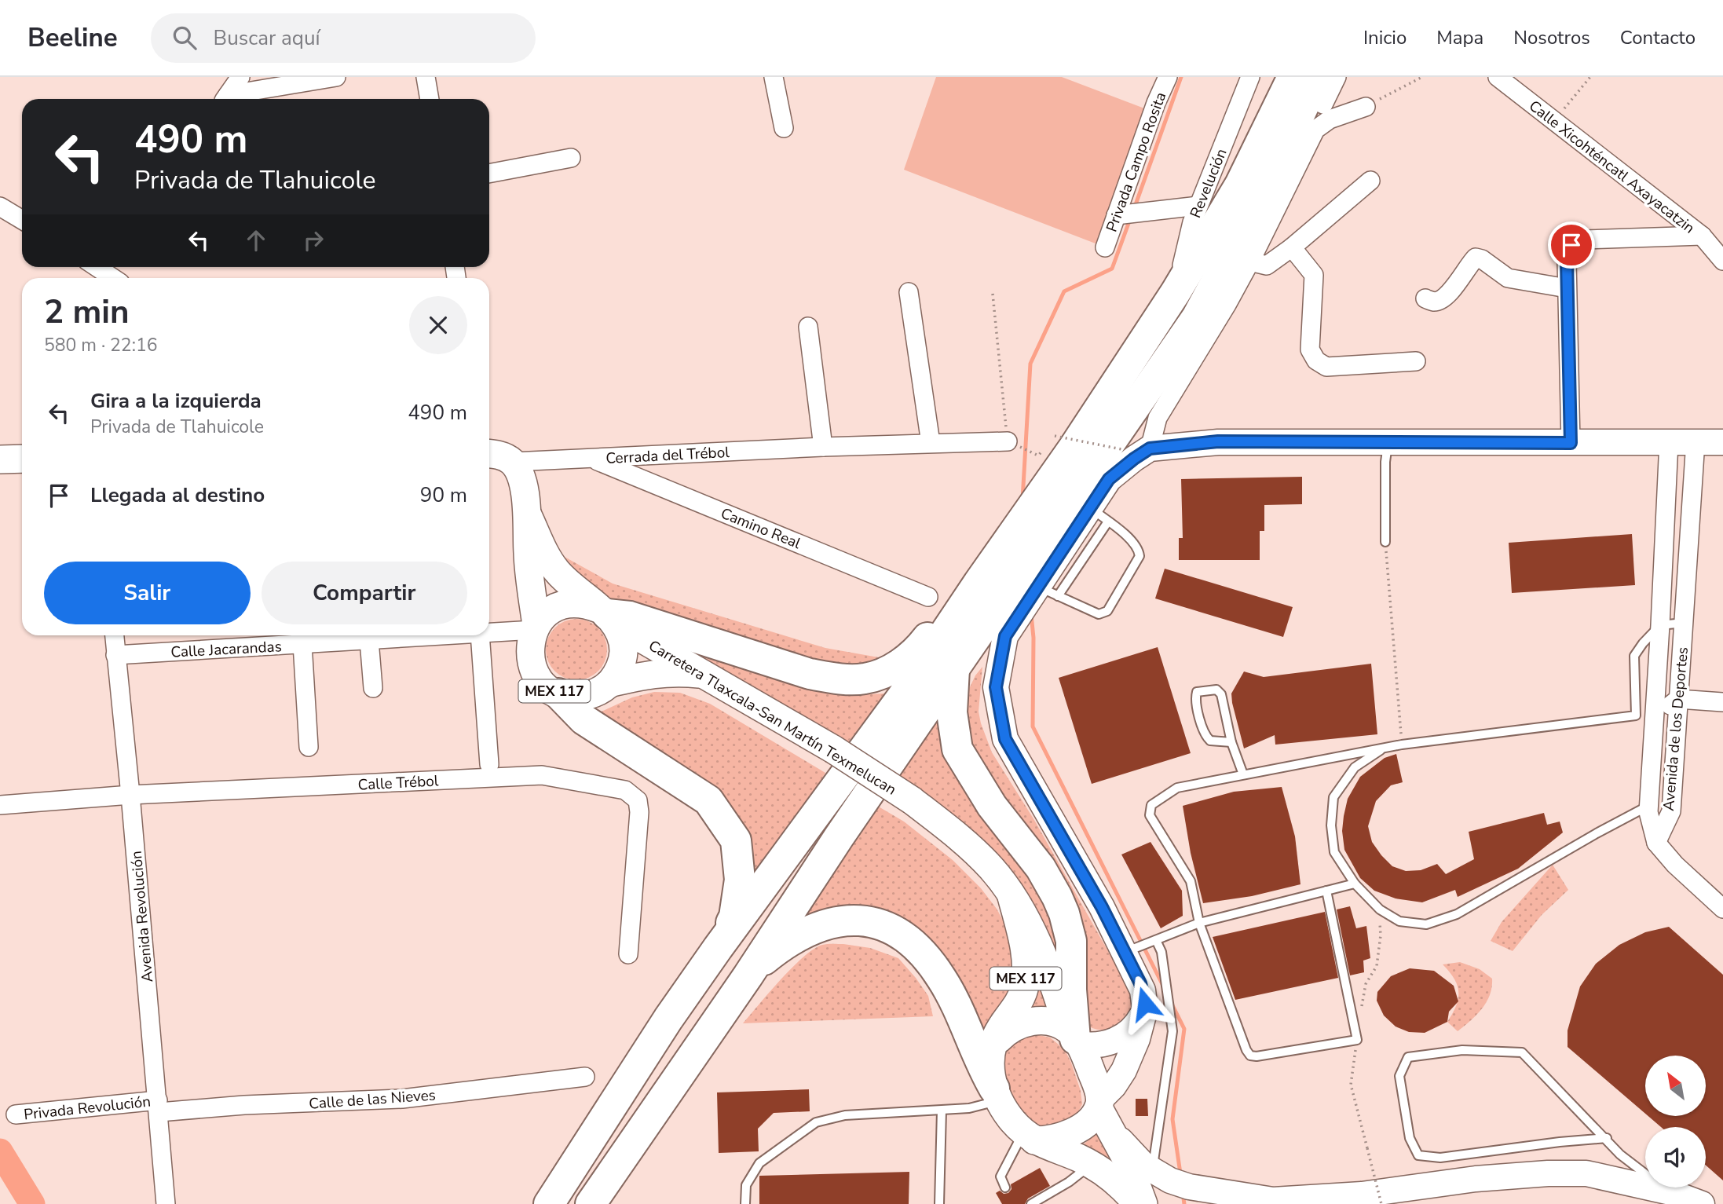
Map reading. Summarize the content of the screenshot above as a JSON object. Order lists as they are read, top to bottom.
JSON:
{
  "streets": {
    "main road": ["MEX 117", "Carretera Tlaxcala-San Martín Texmelucan"],
    "street": [
      "Privada Campo Rosita",
      "Calle Xicohténcatl Axayacatzin",
      "Revelución",
      "Cerrada del Trébol",
      "Camino Real",
      "Calle Jacarandas",
      "Avenida de los Deportes",
      "Calle Trébol",
      "Avenida Revolución",
      "Calle de las Nieves",
      "Privada Revolución"
    ]
  },
  "crossings": [
    ["Cerrada del Trébol", "Camino Real"],
    ["Cerrada del Trébol", "MEX 117"],
    ["Calle Jacarandas", "MEX 117"],
    ["Calle Jacarandas", "Carretera Tlaxcala-San Martín Texmelucan"],
    ["Calle Jacarandas", "Avenida Revolución"],
    ["MEX 117", "Carretera Tlaxcala-San Martín Texmelucan"],
    ["Calle Trébol", "Avenida Revolución"],
    ["Avenida Revolución", "Calle de las Nieves"],
    ["Avenida Revolución", "Privada Revolución"],
    ["Calle de las Nieves", "Privada Revolución"]
  ],
  "north": "top left",
  "page": {
    "header": "Beeline",
    "search": "Buscar aquí",
    "nav": [
      "Inicio",
      "Mapa",
      "Nosotros",
      "Contacto"
    ],
    "turn": ["490 m", "Privada de Tlahuicole"],
    "heading": ["2 min", "580 m · 22:16"],
    "list": [
      {
        "name": "Gira a la izquierda",
        "note": "Privada de Tlahuicole",
        "value": "490 m"
      },
      {
        "name": "Llegada al destino",
        "value": "90 m"
      }
    ],
    "buttons": ["Salir", "Compartir"]
  }
}
